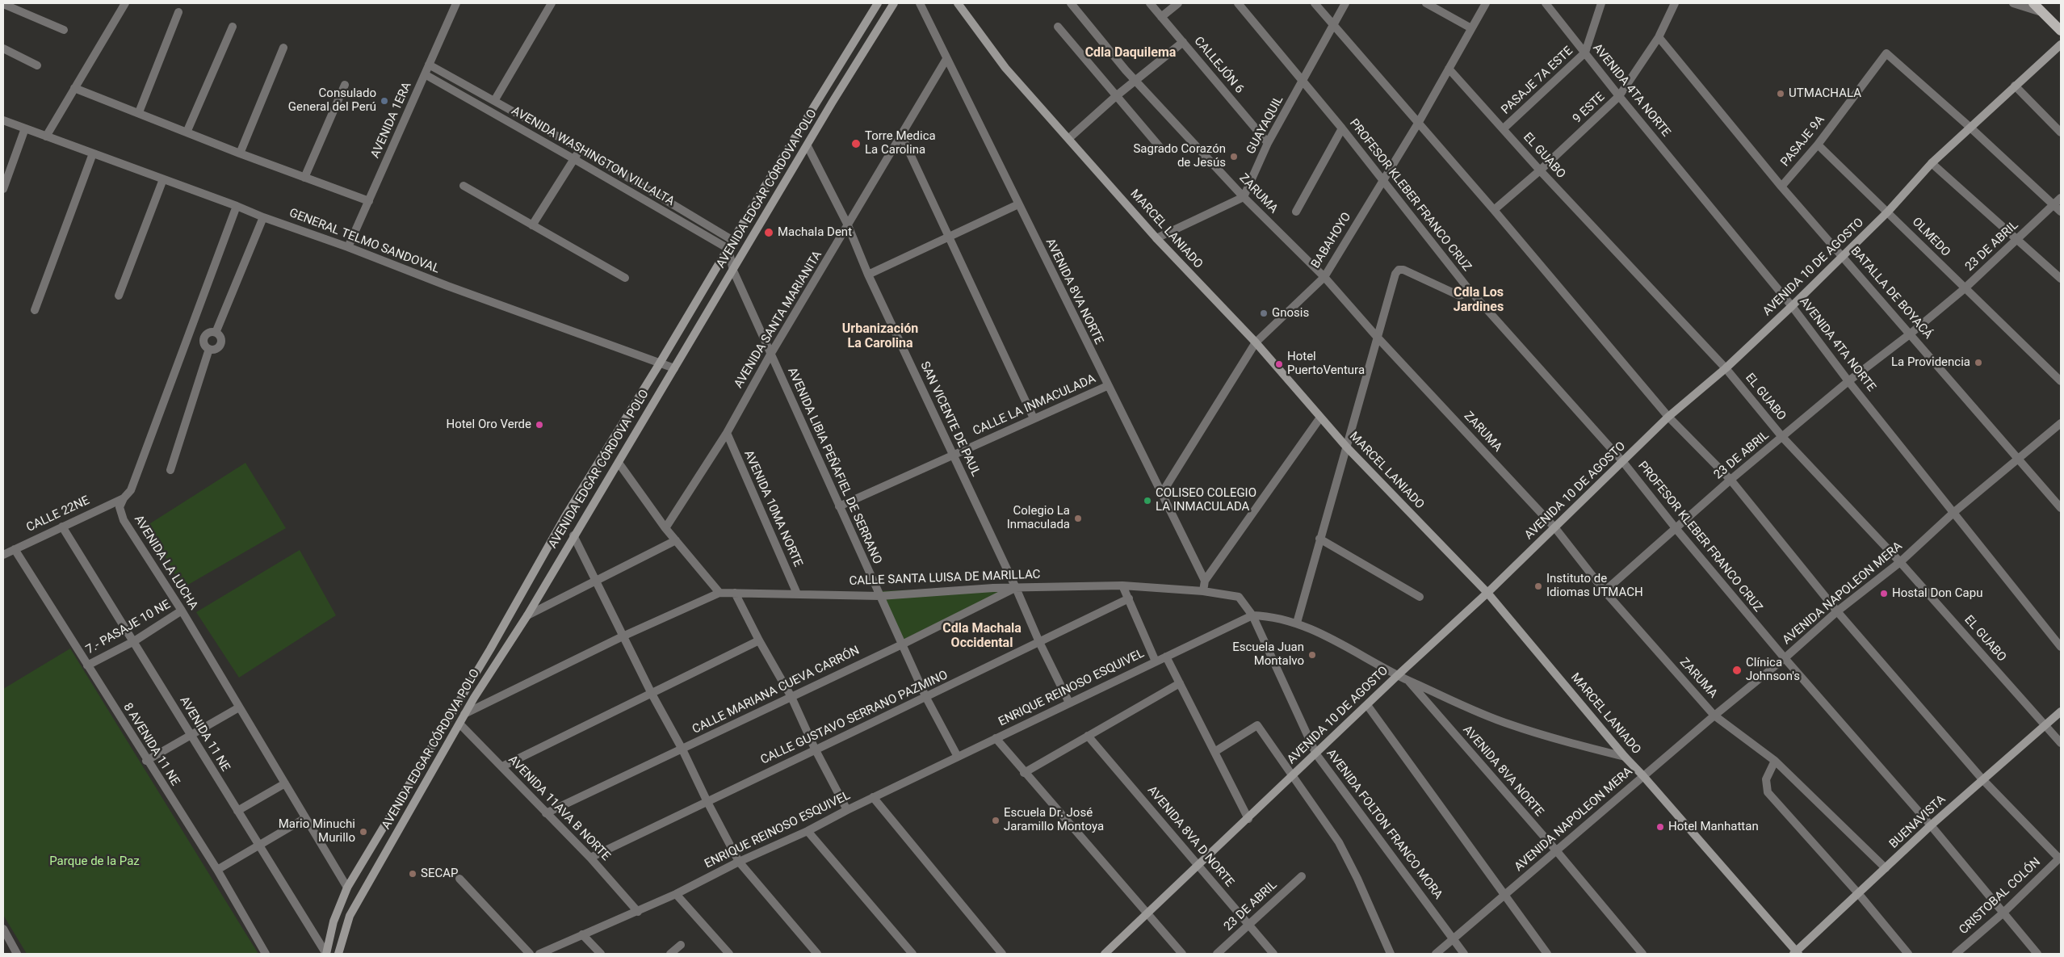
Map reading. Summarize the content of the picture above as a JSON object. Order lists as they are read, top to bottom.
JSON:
{
  "streets": {
    "street": [
      "CALLEJÓN 6",
      "PASAJE 7A ESTE",
      "AVENIDA 4TA NORTE",
      "9 ESTE",
      "AVENIDA 1ERA",
      "GUAYAQUIL",
      "PASAJE 9A",
      "EL GUABO",
      "AVENIDA WASHINGTON VILLALTA",
      "AVENIDA EDGAR CÓRDOVA POLO",
      "ZARUMA",
      "PROFESOR KLEBER FRANCO CRUZ",
      "MARCEL LANIADO",
      "OLMEDO",
      "BABAHOYO",
      "GENERAL TELMO SANDOVAL",
      "23 DE ABRIL",
      "AVENIDA 10 DE AGOSTO",
      "AVENIDA 8VA NORTE",
      "BATALLA DE BOYACÁ",
      "AVENIDA SANTA MARIANITA",
      "CALLE LA INMACULADA",
      "SAN VICENTE DE PAUL",
      "AVENIDA LIBIA PEÑAFIEL DE SERRANO",
      "AVENIDA 10MA NORTE",
      "CALLE 22NE",
      "AVENIDA LA LUCHA",
      "CALLE SANTA LUISA DE MARILLAC",
      "AVENIDA NAPOLEON MERA",
      "7.- PASAJE 10 NE",
      "ENRIQUE REINOSO ESQUIVEL",
      "CALLE MARIANA CUEVA CARRÓN",
      "CALLE GUSTAVO SERRANO PAZMINO",
      "AVENIDA 11 NE",
      "8 AVENIDA 11 NE",
      "AVENIDA 11AVA B NORTE",
      "BUENAVISTA",
      "AVENIDA FOLTON FRANCO MORA",
      "AVENIDA 8VA D NORTE",
      "CRISTOBAL COLÓN"
    ]
  },
  "crossings": [
    ["CALLEJÓN 6", "GUAYAQUIL"],
    ["PASAJE 7A ESTE", "AVENIDA 4TA NORTE"],
    ["PASAJE 7A ESTE", "EL GUABO"],
    ["AVENIDA 4TA NORTE", "9 ESTE"],
    ["AVENIDA 4TA NORTE", "23 DE ABRIL"],
    ["AVENIDA 4TA NORTE", "AVENIDA 10 DE AGOSTO"],
    ["AVENIDA 4TA NORTE", "AVENIDA NAPOLEON MERA"],
    ["9 ESTE", "EL GUABO"],
    ["9 ESTE", "BATALLA DE BOYACÁ"],
    ["AVENIDA 1ERA", "AVENIDA WASHINGTON VILLALTA"],
    ["AVENIDA 1ERA", "GENERAL TELMO SANDOVAL"],
    ["GUAYAQUIL", "ZARUMA"],
    ["GUAYAQUIL", "PROFESOR KLEBER FRANCO CRUZ"],
    ["PASAJE 9A", "OLMEDO"],
    ["PASAJE 9A", "AVENIDA 10 DE AGOSTO"],
    ["PASAJE 9A", "BATALLA DE BOYACÁ"],
    ["EL GUABO", "BABAHOYO"],
    ["EL GUABO", "23 DE ABRIL"],
    ["EL GUABO", "AVENIDA 10 DE AGOSTO"],
    ["EL GUABO", "AVENIDA NAPOLEON MERA"],
    ["EL GUABO", "BUENAVISTA"],
    ["AVENIDA WASHINGTON VILLALTA", "AVENIDA EDGAR CÓRDOVA POLO"],
    ["AVENIDA EDGAR CÓRDOVA POLO", "GENERAL TELMO SANDOVAL"],
    ["AVENIDA EDGAR CÓRDOVA POLO", "SAN VICENTE DE PAUL"],
    ["AVENIDA EDGAR CÓRDOVA POLO", "AVENIDA LIBIA PEÑAFIEL DE SERRANO"],
    ["AVENIDA EDGAR CÓRDOVA POLO", "AVENIDA LA LUCHA"],
    ["AVENIDA EDGAR CÓRDOVA POLO", "AVENIDA 11 NE"],
    ["AVENIDA EDGAR CÓRDOVA POLO", "AVENIDA 11AVA B NORTE"],
    ["ZARUMA", "BABAHOYO"],
    ["ZARUMA", "23 DE ABRIL"],
    ["ZARUMA", "AVENIDA 10 DE AGOSTO"],
    ["ZARUMA", "AVENIDA NAPOLEON MERA"],
    ["ZARUMA", "BUENAVISTA"],
    ["PROFESOR KLEBER FRANCO CRUZ", "BABAHOYO"],
    ["PROFESOR KLEBER FRANCO CRUZ", "23 DE ABRIL"],
    ["PROFESOR KLEBER FRANCO CRUZ", "AVENIDA 10 DE AGOSTO"],
    ["PROFESOR KLEBER FRANCO CRUZ", "AVENIDA NAPOLEON MERA"],
    ["PROFESOR KLEBER FRANCO CRUZ", "BUENAVISTA"],
    ["PROFESOR KLEBER FRANCO CRUZ", "CRISTOBAL COLÓN"],
    ["MARCEL LANIADO", "BABAHOYO"],
    ["MARCEL LANIADO", "AVENIDA 10 DE AGOSTO"],
    ["MARCEL LANIADO", "AVENIDA NAPOLEON MERA"],
    ["MARCEL LANIADO", "ENRIQUE REINOSO ESQUIVEL"],
    ["MARCEL LANIADO", "BUENAVISTA"],
    ["OLMEDO", "23 DE ABRIL"],
    ["OLMEDO", "AVENIDA 10 DE AGOSTO"],
    ["BABAHOYO", "AVENIDA 8VA NORTE"],
    ["23 DE ABRIL", "BATALLA DE BOYACÁ"],
    ["23 DE ABRIL", "AVENIDA 8VA D NORTE"],
    ["AVENIDA 10 DE AGOSTO", "BATALLA DE BOYACÁ"],
    ["AVENIDA 10 DE AGOSTO", "ENRIQUE REINOSO ESQUIVEL"],
    ["AVENIDA 10 DE AGOSTO", "AVENIDA FOLTON FRANCO MORA"],
    ["AVENIDA 10 DE AGOSTO", "AVENIDA 8VA D NORTE"],
    ["AVENIDA 8VA NORTE", "AVENIDA SANTA MARIANITA"],
    ["AVENIDA 8VA NORTE", "CALLE LA INMACULADA"],
    ["AVENIDA 8VA NORTE", "AVENIDA NAPOLEON MERA"],
    ["AVENIDA 8VA NORTE", "ENRIQUE REINOSO ESQUIVEL"],
    ["BATALLA DE BOYACÁ", "AVENIDA NAPOLEON MERA"],
    ["AVENIDA SANTA MARIANITA", "SAN VICENTE DE PAUL"],
    ["AVENIDA SANTA MARIANITA", "AVENIDA LIBIA PEÑAFIEL DE SERRANO"],
    ["AVENIDA SANTA MARIANITA", "AVENIDA 10MA NORTE"],
    ["CALLE LA INMACULADA", "SAN VICENTE DE PAUL"],
    ["CALLE LA INMACULADA", "AVENIDA LIBIA PEÑAFIEL DE SERRANO"],
    ["SAN VICENTE DE PAUL", "CALLE SANTA LUISA DE MARILLAC"],
    ["SAN VICENTE DE PAUL", "ENRIQUE REINOSO ESQUIVEL"],
    ["SAN VICENTE DE PAUL", "CALLE MARIANA CUEVA CARRÓN"],
    ["SAN VICENTE DE PAUL", "CALLE GUSTAVO SERRANO PAZMINO"],
    ["AVENIDA LIBIA PEÑAFIEL DE SERRANO", "CALLE SANTA LUISA DE MARILLAC"],
    ["AVENIDA LIBIA PEÑAFIEL DE SERRANO", "ENRIQUE REINOSO ESQUIVEL"],
    ["AVENIDA LIBIA PEÑAFIEL DE SERRANO", "CALLE MARIANA CUEVA CARRÓN"],
    ["AVENIDA LIBIA PEÑAFIEL DE SERRANO", "CALLE GUSTAVO SERRANO PAZMINO"],
    ["AVENIDA 10MA NORTE", "CALLE SANTA LUISA DE MARILLAC"],
    ["CALLE 22NE", "AVENIDA LA LUCHA"],
    ["CALLE 22NE", "AVENIDA 11 NE"],
    ["CALLE 22NE", "8 AVENIDA 11 NE"],
    ["AVENIDA LA LUCHA", "7.- PASAJE 10 NE"],
    ["CALLE SANTA LUISA DE MARILLAC", "ENRIQUE REINOSO ESQUIVEL"],
    ["CALLE SANTA LUISA DE MARILLAC", "CALLE MARIANA CUEVA CARRÓN"],
    ["CALLE SANTA LUISA DE MARILLAC", "AVENIDA FOLTON FRANCO MORA"],
    ["AVENIDA NAPOLEON MERA", "AVENIDA FOLTON FRANCO MORA"],
    ["7.- PASAJE 10 NE", "AVENIDA 11 NE"],
    ["7.- PASAJE 10 NE", "8 AVENIDA 11 NE"],
    ["ENRIQUE REINOSO ESQUIVEL", "AVENIDA 11AVA B NORTE"],
    ["ENRIQUE REINOSO ESQUIVEL", "AVENIDA FOLTON FRANCO MORA"],
    ["CALLE MARIANA CUEVA CARRÓN", "AVENIDA 11AVA B NORTE"],
    ["CALLE GUSTAVO SERRANO PAZMINO", "AVENIDA 11AVA B NORTE"]
  ],
  "districts": [
    "Cdla Daquilema",
    "Cdla Los Jardines",
    "Urbanización La Carolina",
    "Cdla Machala Occidental"
  ],
  "parks": ["Parque de la Paz"],
  "places": [
    "UTMACHALA",
    "Consulado General del Perú",
    "Torre Medica La Carolina",
    "Sagrado Corazón de Jesús",
    "Machala Dent",
    "Gnosis",
    "La Providencia",
    "Hotel PuertoVentura",
    "Hotel Oro Verde",
    "COLISEO COLEGIO LA INMACULADA",
    "Colegio La Inmaculada",
    "Instituto de Idiomas UTMACH",
    "Hostal Don Capu",
    "Escuela Juan Montalvo",
    "Clínica Johnson's",
    "Escuela Dr. José Jaramillo Montoya",
    "Hotel Manhattan",
    "Mario Minuchi Murillo",
    "SECAP"
  ]
}
